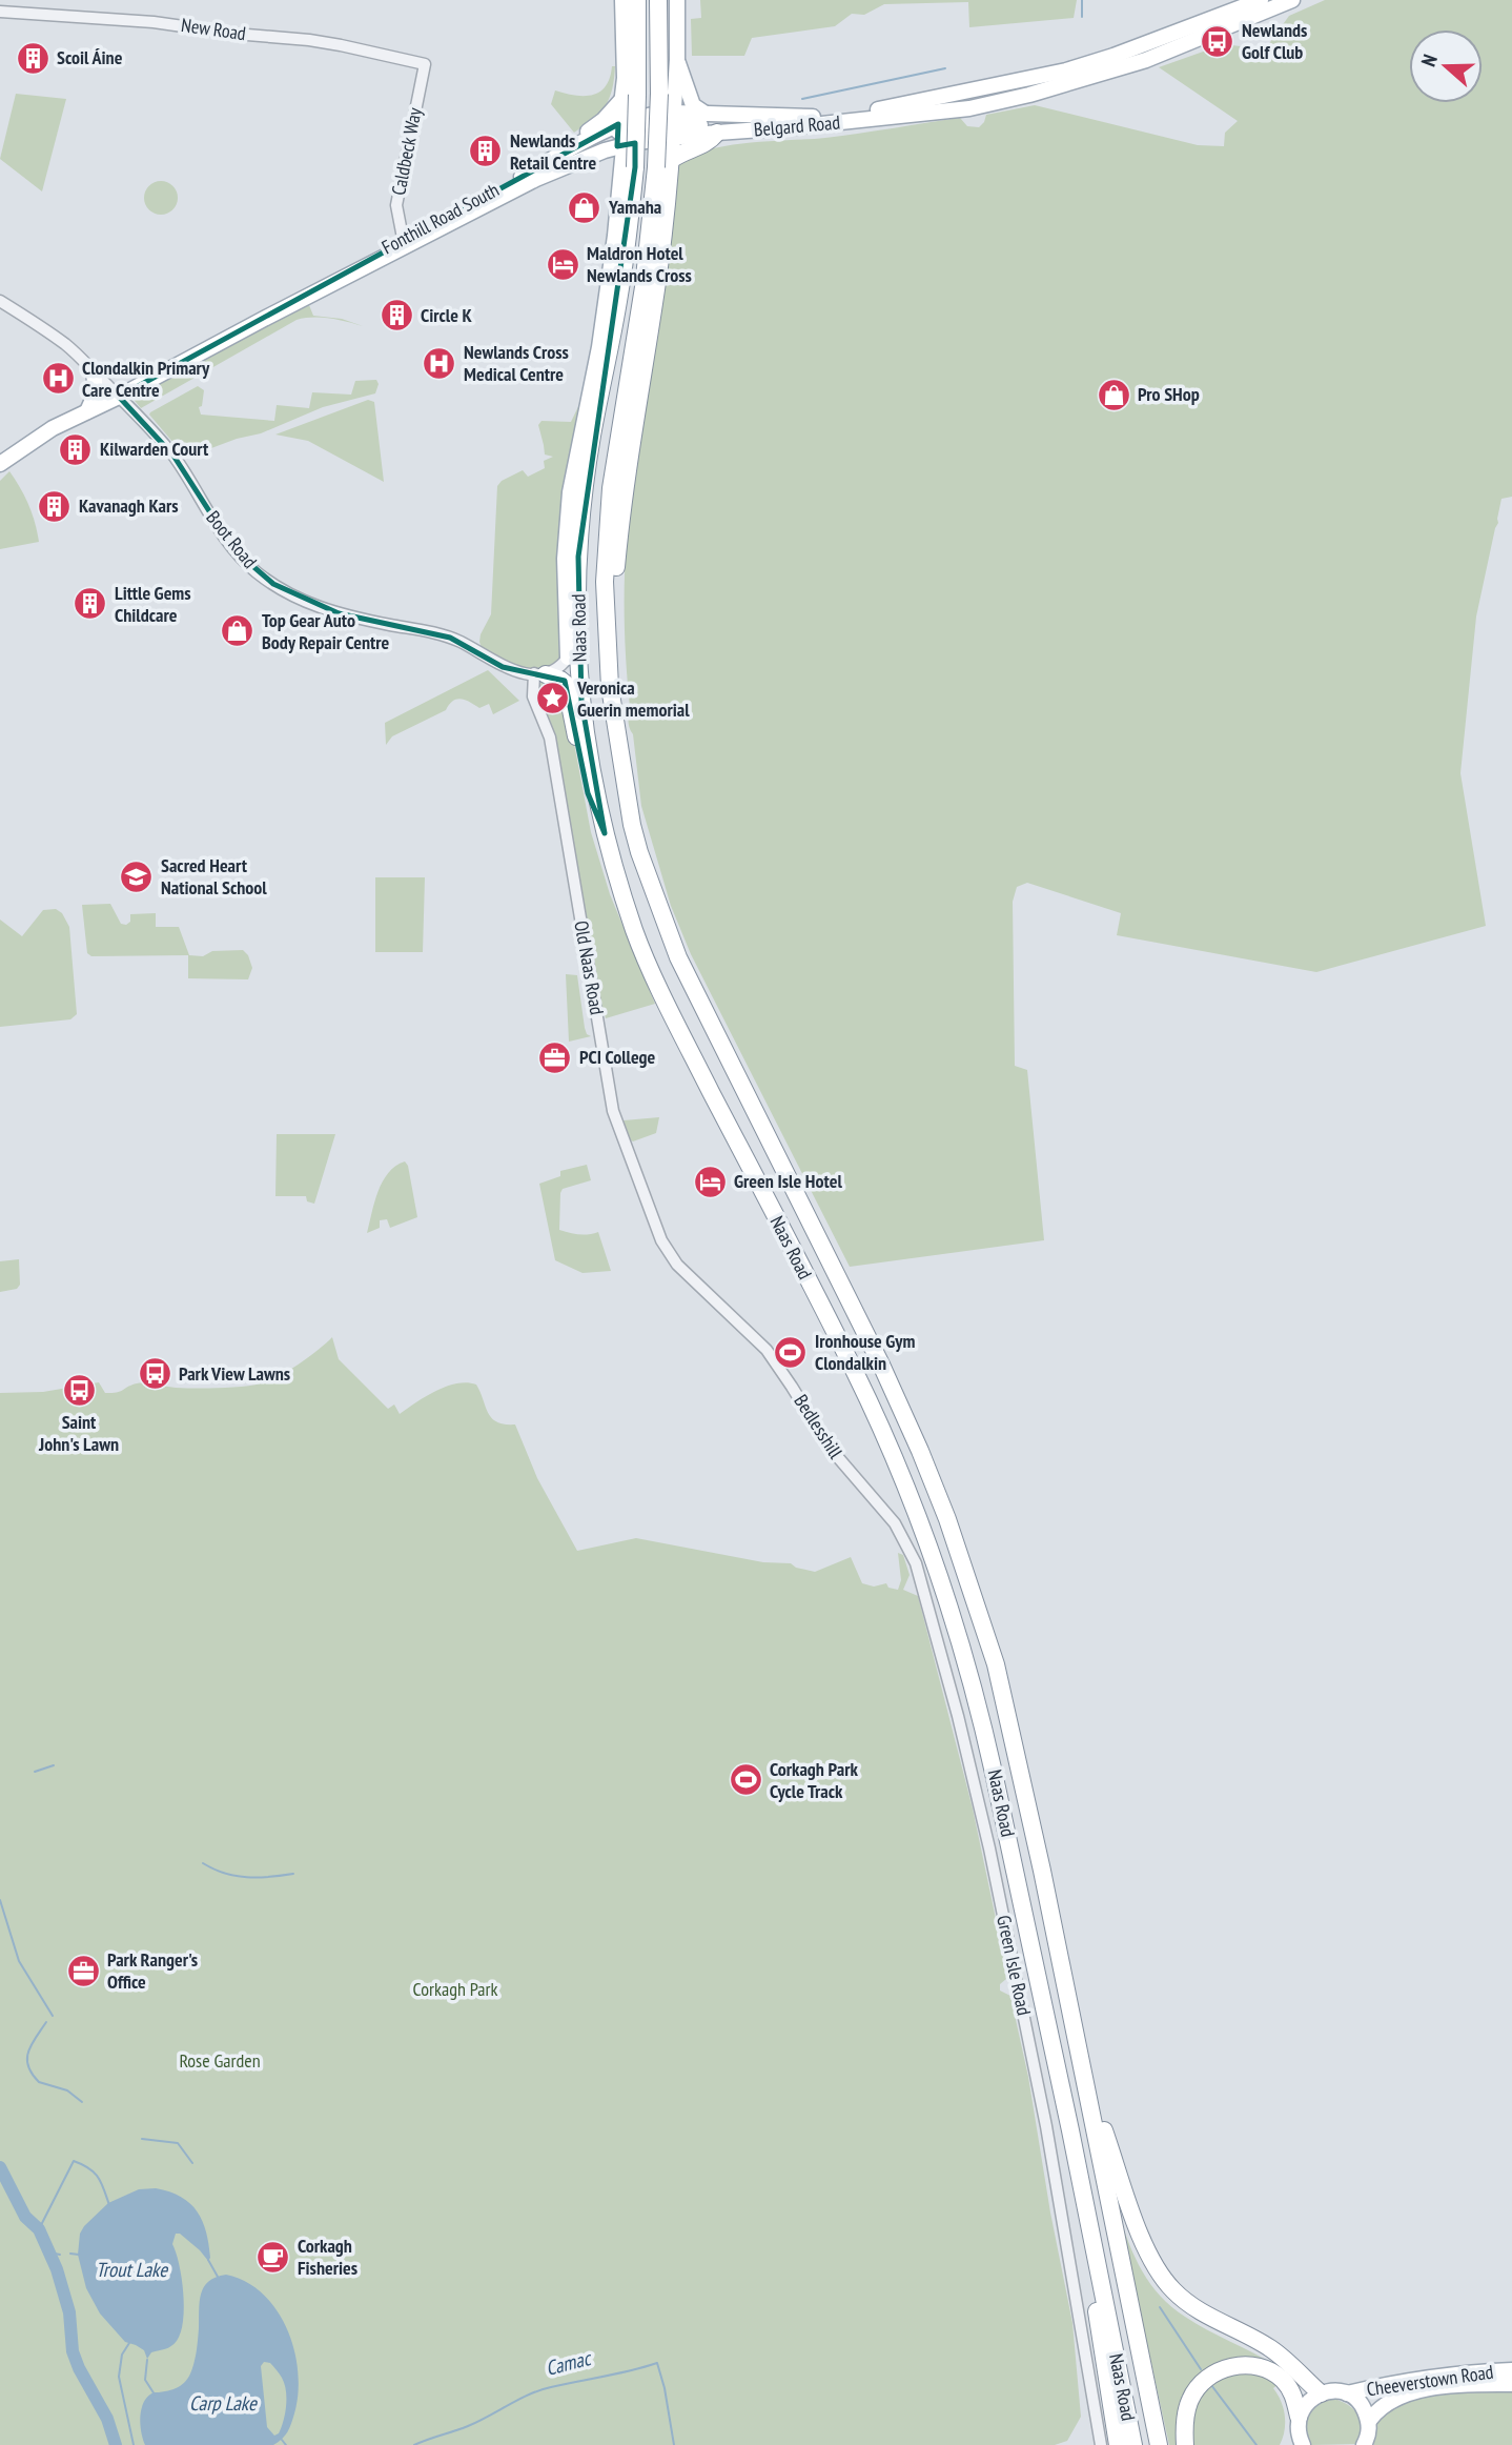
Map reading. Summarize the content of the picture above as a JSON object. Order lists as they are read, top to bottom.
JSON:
{
  "streets": {
    "highway": ["Naas Road"],
    "main road": ["Belgard Road", "Fonthill Road South", "Cheeverstown Road"],
    "street": [
      "New Road",
      "Caldbeck Way",
      "Boot Road",
      "Old Naas Road",
      "Bedlesshill",
      "Green Isle Road"
    ]
  },
  "crossings": [
    ["New Road", "Caldbeck Way"],
    ["Belgard Road", "Fonthill Road South"],
    ["Belgard Road", "Naas Road"],
    ["Caldbeck Way", "Fonthill Road South"],
    ["Fonthill Road South", "Boot Road"],
    ["Fonthill Road South", "Naas Road"],
    ["Boot Road", "Old Naas Road"],
    ["Old Naas Road", "Bedlesshill"],
    ["Bedlesshill", "Green Isle Road"]
  ],
  "water": ["Trout Lake", "Camac", "Carp Lake"],
  "parks": ["Corkagh Park", "Rose Garden"],
  "places": {
    "bus stop": ["Newlands Golf Club", "Park View Lawns", "Saint John's Lawn"],
    "building": [
      "Scoil Áine",
      "Newlands Retail Centre",
      "Circle K",
      "Kilwarden Court",
      "Kavanagh Kars",
      "Little Gems Childcare"
    ],
    "shop": ["Yamaha", "Pro SHop", "Top Gear Auto Body Repair Centre"],
    "hotel": ["Maldron Hotel Newlands Cross", "Green Isle Hotel"],
    "hospital": ["Newlands Cross Medical Centre", "Clondalkin Primary Care Centre"],
    "place": ["Veronica Guerin memorial"],
    "school or university": ["Sacred Heart National School"],
    "office": ["PCI College", "Park Ranger's Office"],
    "sports": ["Ironhouse Gym Clondalkin", "Corkagh Park Cycle Track"],
    "cafe": ["Corkagh Fisheries"]
  },
  "north": "left"
}
